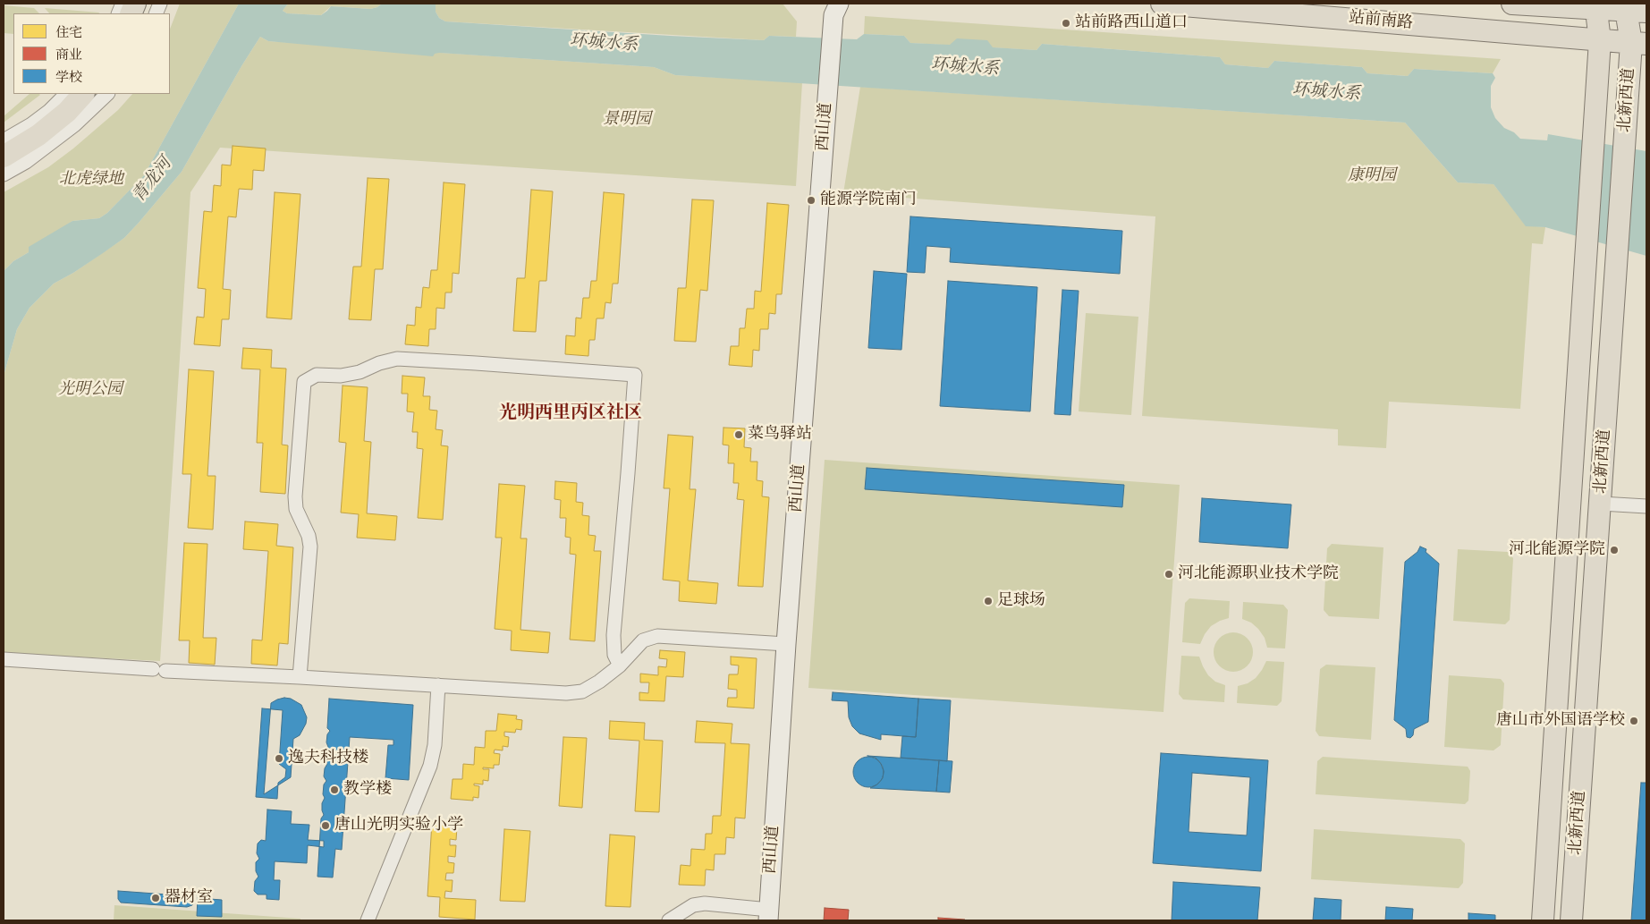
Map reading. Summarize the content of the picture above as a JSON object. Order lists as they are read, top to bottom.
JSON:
{
  "streets": {
    "main road": ["站前南路", "北新西道"],
    "street": ["西山道"]
  },
  "crossings": [
    ["站前南路", "北新西道"]
  ],
  "districts": ["光明西里丙区社区"],
  "water": ["环城水系", "青龙河"],
  "parks": [
    "景明园",
    "康明园",
    "北虎绿地",
    "光明公园"
  ],
  "places": [
    "站前路西山道口",
    "能源学院南门",
    "菜鸟驿站",
    "河北能源学院",
    "河北能源职业技术学院",
    "足球场",
    "唐山市外国语学校",
    "逸夫科技楼",
    "教学楼",
    "唐山光明实验小学",
    "器材室"
  ],
  "legend": ["住宅", "商业", "学校"]
}
